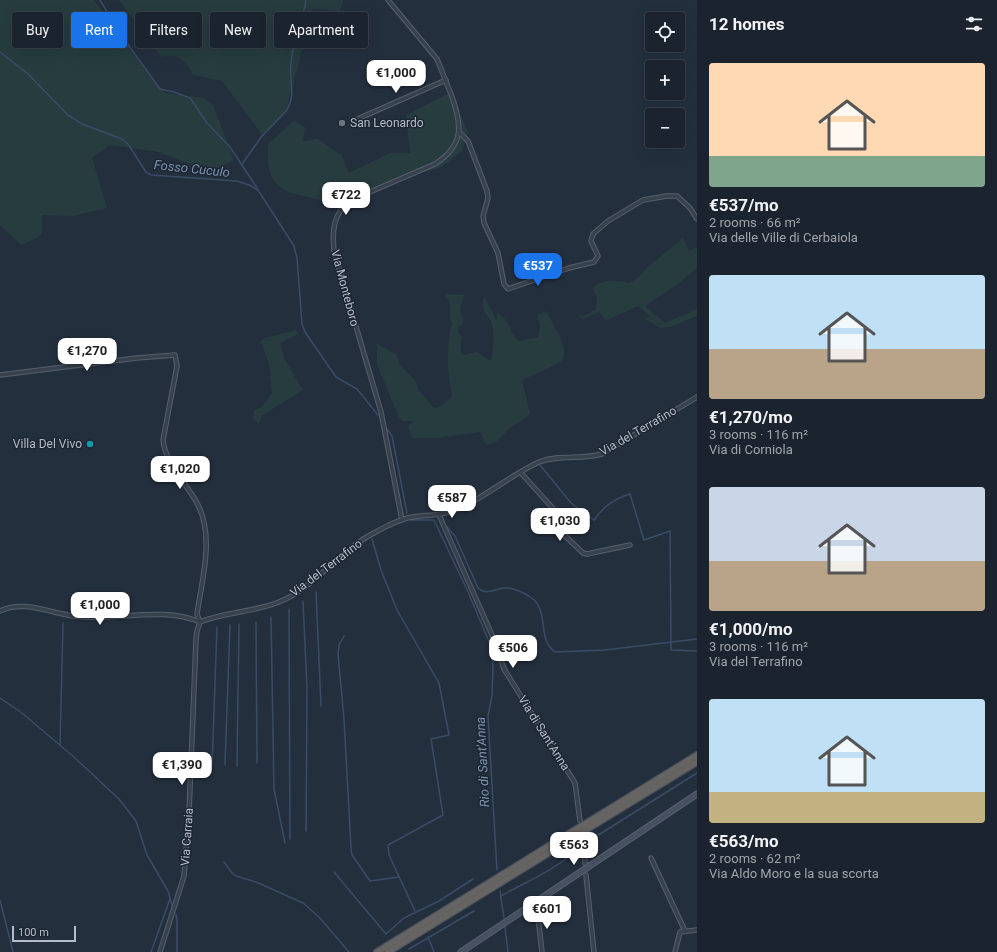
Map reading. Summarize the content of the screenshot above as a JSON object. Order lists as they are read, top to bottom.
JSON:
{
  "streets": {
    "street": [
      "Via Monteboro",
      "Via del Terrafino",
      "Via di Sant'Anna",
      "Via Carraia"
    ]
  },
  "crossings": [
    ["Via Monteboro", "Via del Terrafino"],
    ["Via del Terrafino", "Via di Sant'Anna"],
    ["Via del Terrafino", "Via Carraia"]
  ],
  "water": ["Fosso Cuculo", "Rio di Sant'Anna"],
  "places": ["San Leonardo", "Villa Del Vivo"],
  "scale_bar": "100 m",
  "page": {
    "heading": "12 homes",
    "map_buttons": ["+", "−"],
    "chip": [
      "Buy",
      "Rent",
      "Filters",
      "New",
      "Apartment"
    ],
    "list": [
      {
        "name": "€537/mo",
        "note": "2 rooms · 66 m² · Via delle Ville di Cerbaiola"
      },
      {
        "name": "€1,270/mo",
        "note": "3 rooms · 116 m² · Via di Corniola"
      },
      {
        "name": "€1,000/mo",
        "note": "3 rooms · 116 m² · Via del Terrafino"
      },
      {
        "name": "€563/mo",
        "note": "2 rooms · 62 m² · Via Aldo Moro e la sua scorta"
      }
    ],
    "price": [
      "€1,000",
      "€722",
      "€537",
      "€1,270",
      "€1,020",
      "€587",
      "€1,030",
      "€1,000",
      "€506",
      "€1,390",
      "€563",
      "€601"
    ],
    "scale": "100 m"
  }
}
